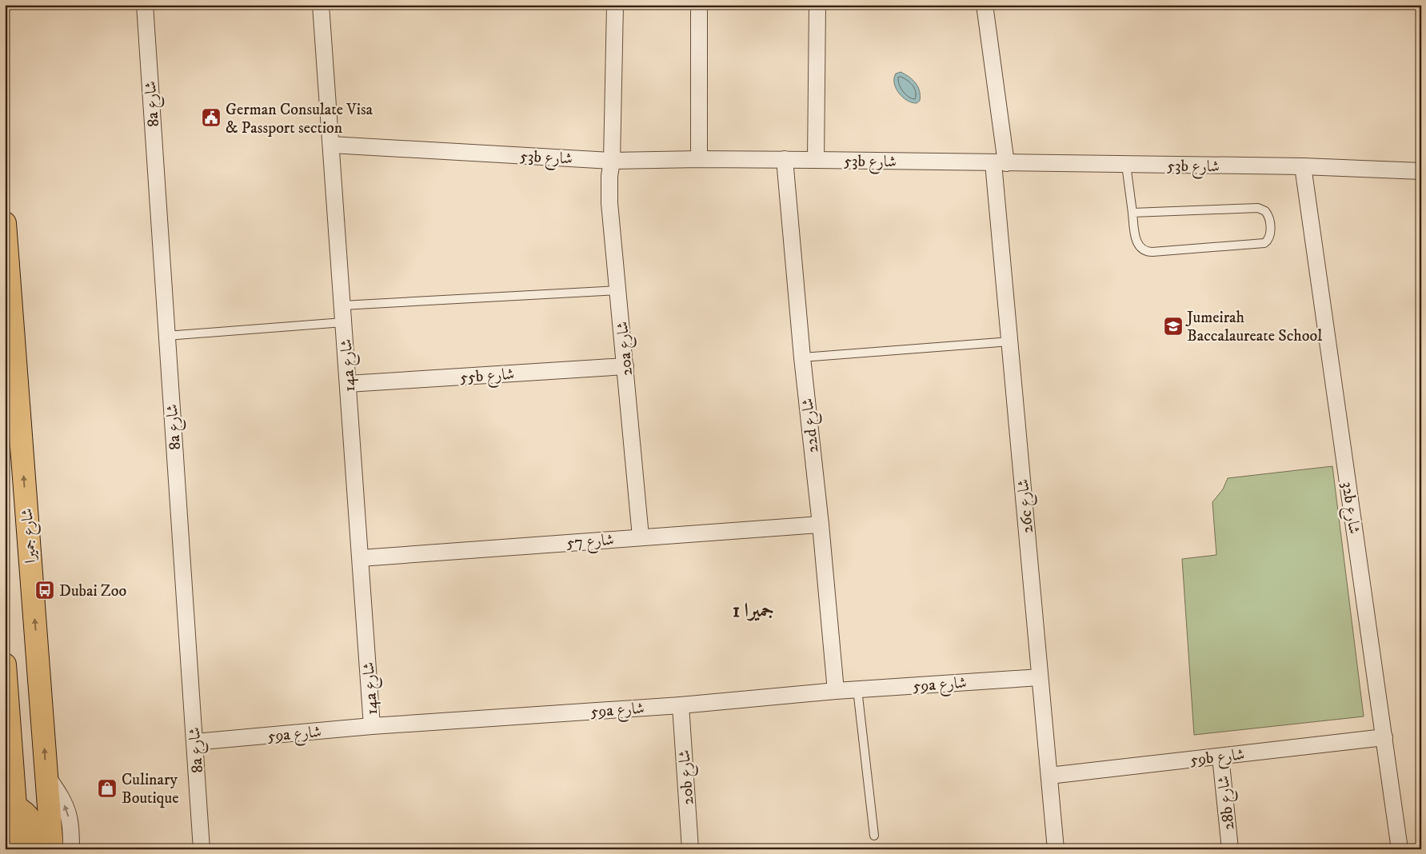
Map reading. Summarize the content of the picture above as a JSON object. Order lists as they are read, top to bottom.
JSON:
{
  "streets": {
    "main road": ["شارع جميرا"],
    "street": [
      "8a شارع",
      "53b شارع",
      "20a شارع",
      "14a شارع",
      "55b شارع",
      "22d شارع",
      "26c شارع",
      "32b شارع",
      "شارع 57",
      "59a شارع",
      "59b شارع",
      "20b شارع",
      "28b شارع"
    ]
  },
  "crossings": [
    ["8a شارع", "59a شارع"],
    ["53b شارع", "20a شارع"],
    ["53b شارع", "14a شارع"],
    ["53b شارع", "22d شارع"],
    ["53b شارع", "26c شارع"],
    ["53b شارع", "32b شارع"],
    ["20a شارع", "55b شارع"],
    ["20a شارع", "شارع 57"],
    ["14a شارع", "55b شارع"],
    ["14a شارع", "شارع 57"],
    ["14a شارع", "59a شارع"],
    ["22d شارع", "شارع 57"],
    ["22d شارع", "59a شارع"],
    ["26c شارع", "59a شارع"],
    ["26c شارع", "59b شارع"],
    ["32b شارع", "59b شارع"],
    ["59a شارع", "20b شارع"],
    ["59b شارع", "28b شارع"]
  ],
  "one_way": ["شارع جميرا"],
  "districts": ["جميرا 1"],
  "places": {
    "public building": ["German Consulate Visa & Passport section"],
    "school or university": ["Jumeirah Baccalaureate School"],
    "bus stop": ["Dubai Zoo"],
    "shop": ["Culinary Boutique"]
  }
}
